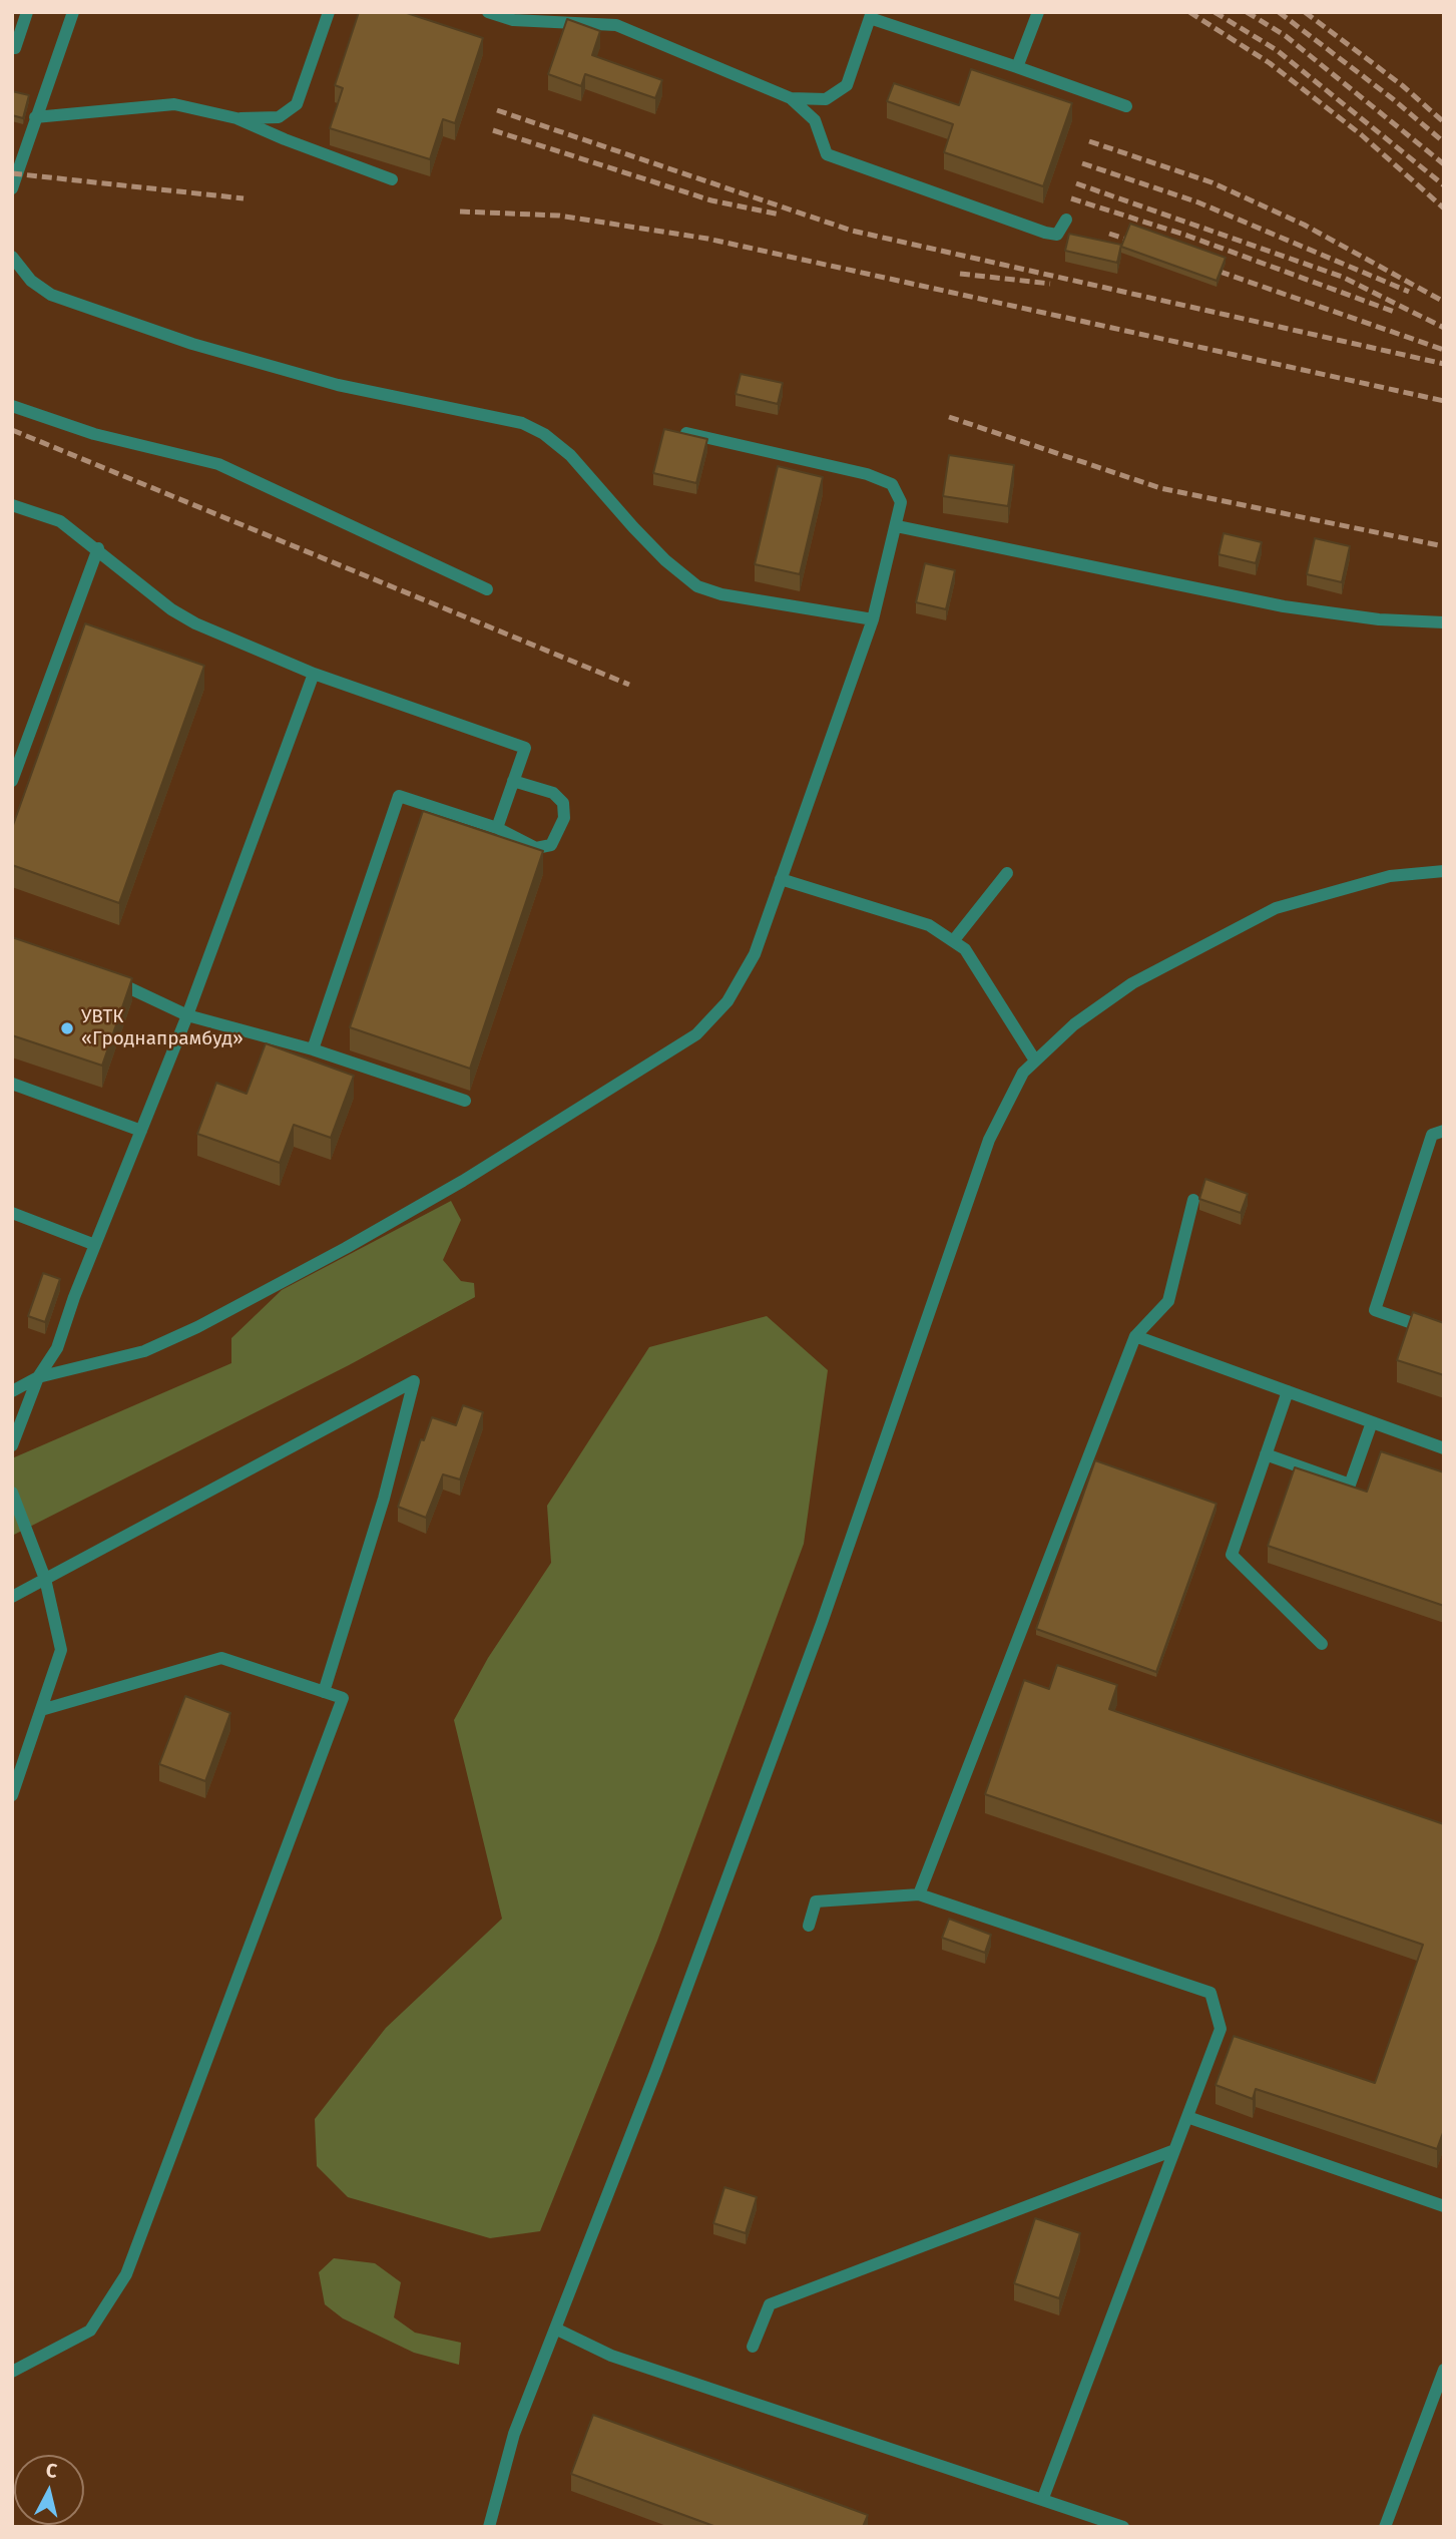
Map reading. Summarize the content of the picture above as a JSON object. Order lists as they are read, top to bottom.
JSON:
{
  "places": ["УВТК «Гроднапрамбуд»"],
  "north": "top"
}
